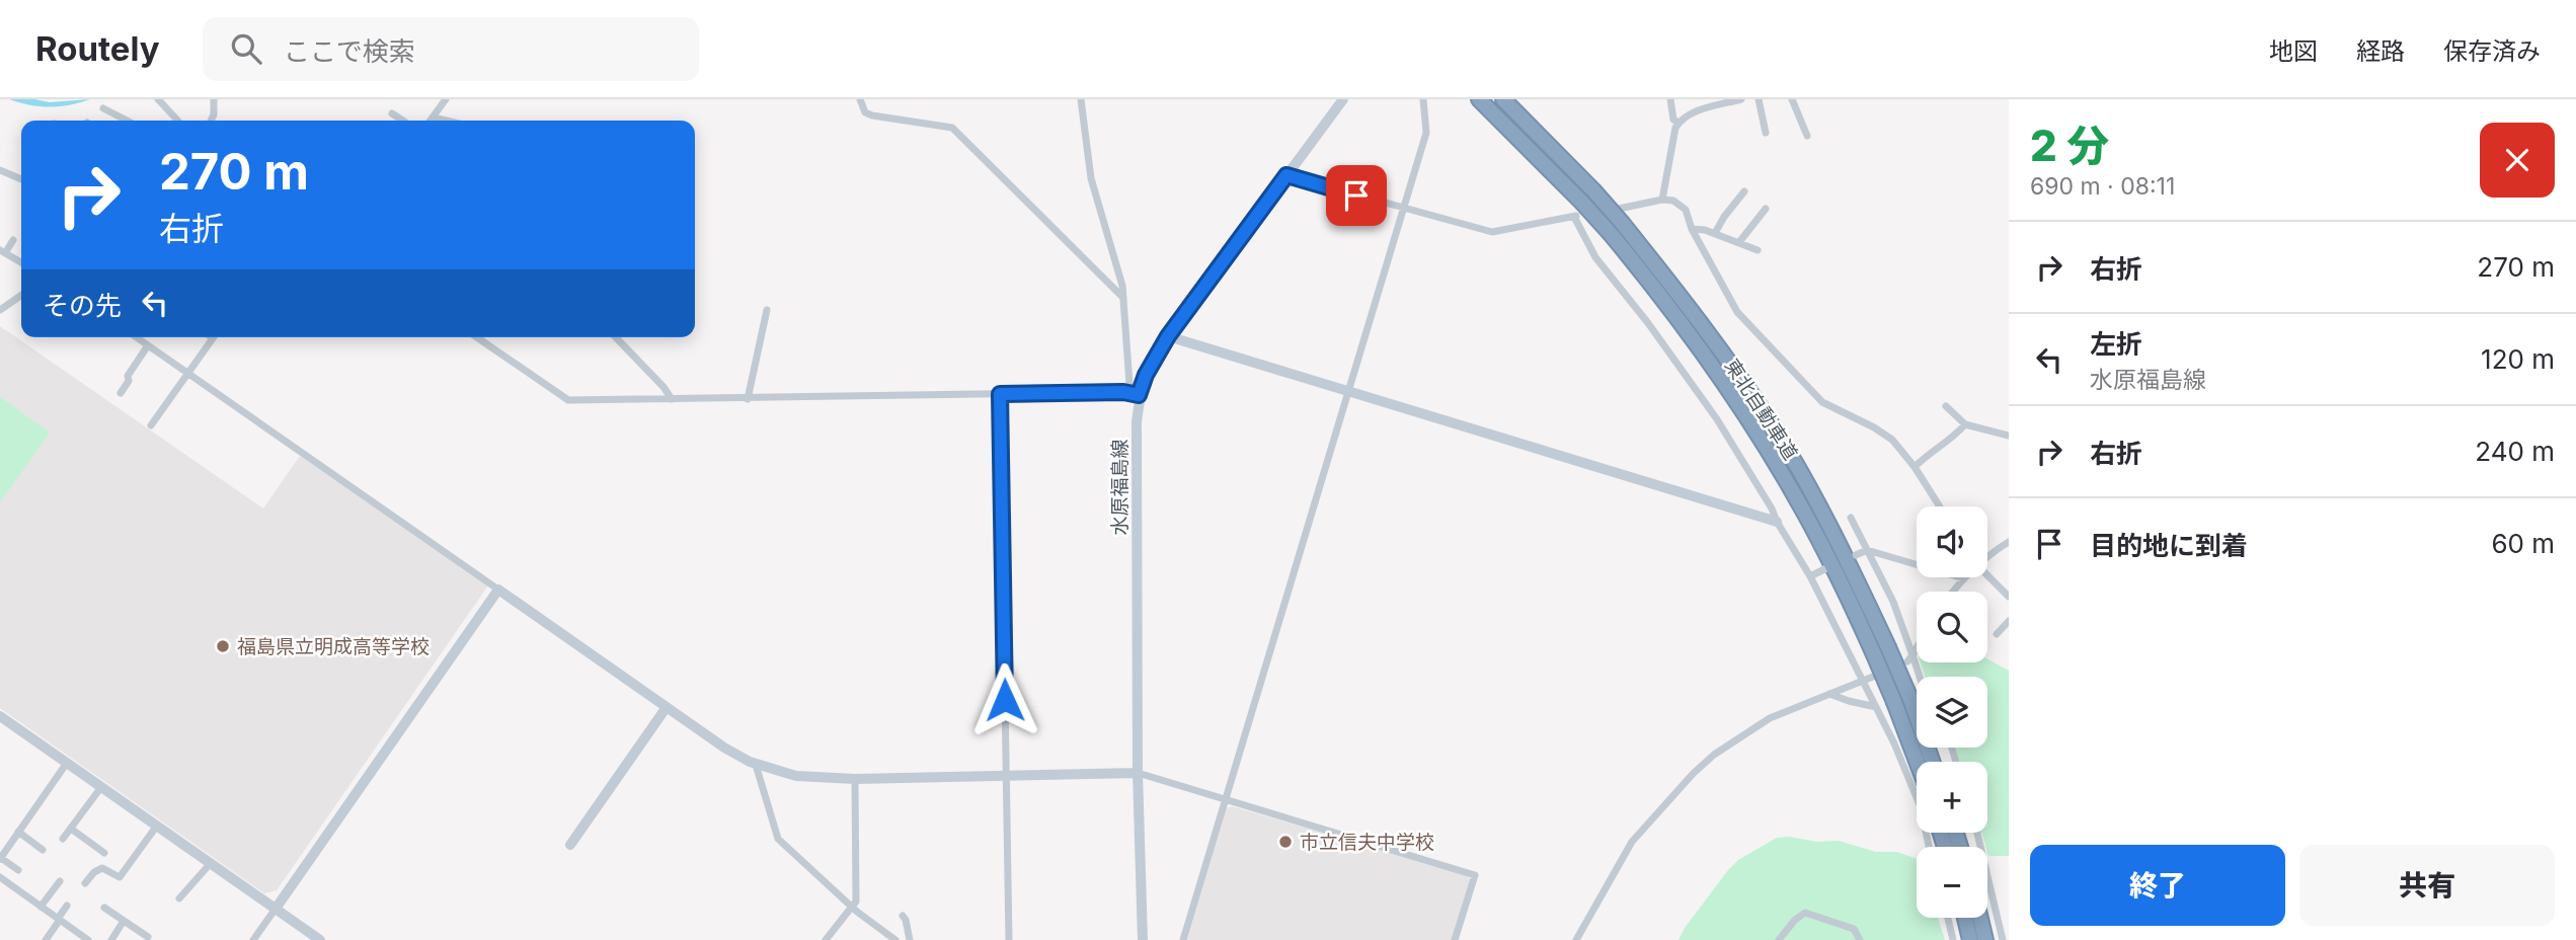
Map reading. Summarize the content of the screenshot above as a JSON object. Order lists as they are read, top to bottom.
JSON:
{
  "streets": {
    "highway": ["東北自動車道"],
    "street": ["水原福島線"]
  },
  "places": ["福島県立明成高等学校", "市立信夫中学校"],
  "page": {
    "header": "Routely",
    "search": "ここで検索",
    "nav": ["地図", "経路", "保存済み"],
    "heading": ["2 分", "690 m · 08:11"],
    "turn": ["270 m", "右折"],
    "list": [
      {
        "name": "右折",
        "value": "270 m"
      },
      {
        "name": "左折",
        "note": "水原福島線",
        "value": "120 m"
      },
      {
        "name": "右折",
        "value": "240 m"
      },
      {
        "name": "目的地に到着",
        "value": "60 m"
      }
    ],
    "then": "その先",
    "map_buttons": ["+", "−"],
    "buttons": ["終了", "共有"]
  }
}
